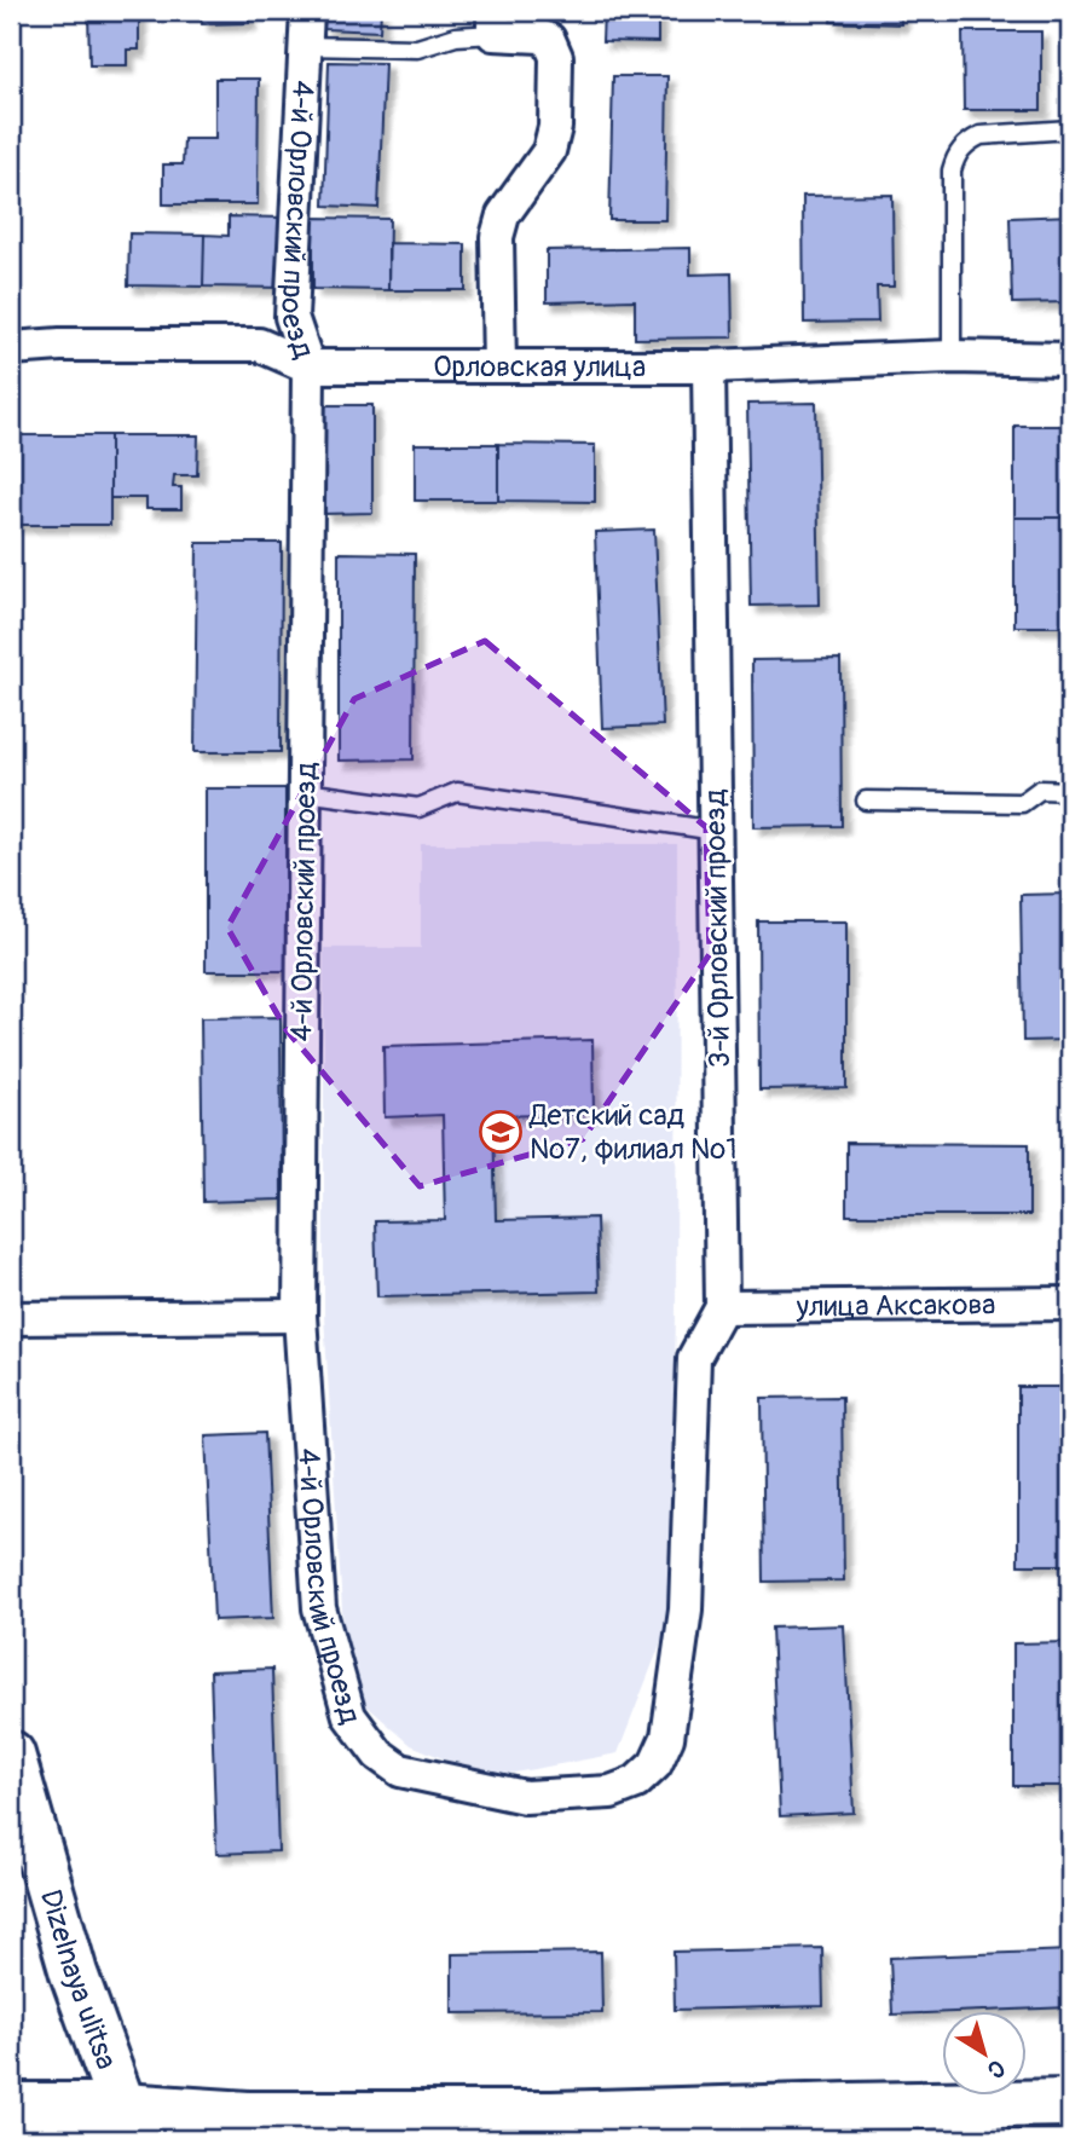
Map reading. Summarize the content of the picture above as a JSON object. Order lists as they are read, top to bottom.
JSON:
{
  "streets": {
    "main road": ["Dizelnaya ulitsa"],
    "street": [
      "4-й Орловский проезд",
      "Орловская улица",
      "3-й Орловский проезд",
      "улица Аксакова"
    ]
  },
  "crossings": [
    ["4-й Орловский проезд", "Орловская улица"],
    ["4-й Орловский проезд", "3-й Орловский проезд"],
    ["Орловская улица", "3-й Орловский проезд"],
    ["3-й Орловский проезд", "улица Аксакова"]
  ],
  "places": {
    "school or university": ["Детский сад №7, филиал №1"]
  },
  "north": "bottom right"
}
